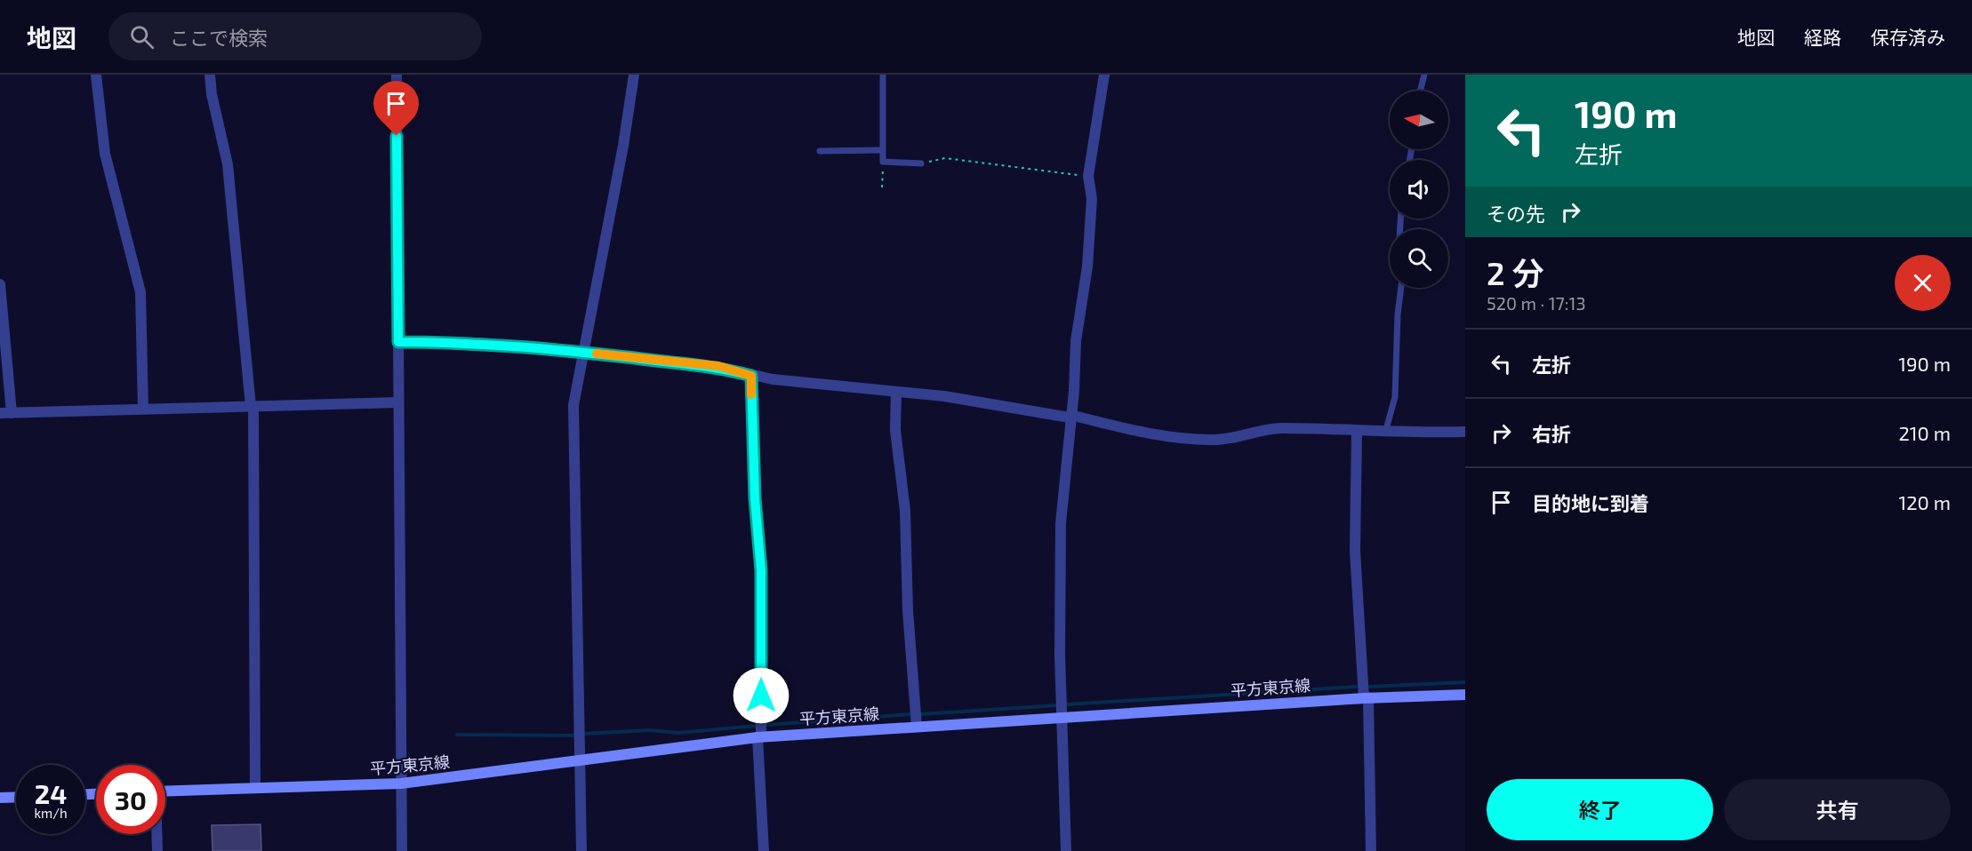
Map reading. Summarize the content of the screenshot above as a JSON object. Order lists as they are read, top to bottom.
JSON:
{
  "streets": {
    "main road": ["平方東京線"]
  },
  "north": "left",
  "page": {
    "header": "地図",
    "search": "ここで検索",
    "nav": ["地図", "経路", "保存済み"],
    "turn": ["190 m", "左折"],
    "then": "その先",
    "heading": ["2 分", "520 m · 17:13"],
    "list": [
      {
        "name": "左折",
        "value": "190 m"
      },
      {
        "name": "右折",
        "value": "210 m"
      },
      {
        "name": "目的地に到着",
        "value": "120 m"
      }
    ],
    "speed": "24 km/h",
    "limit": "30",
    "buttons": ["終了", "共有"]
  }
}
